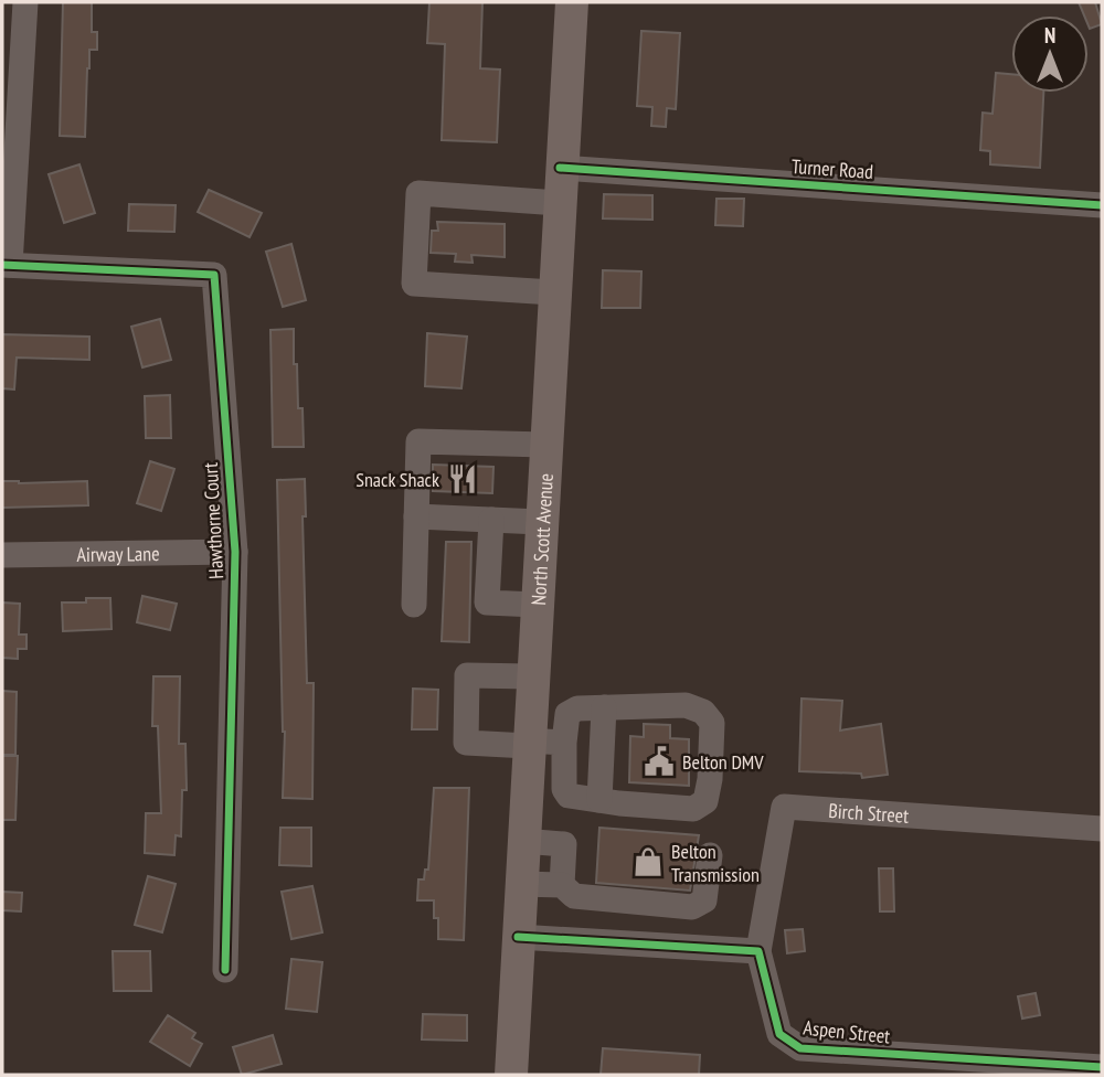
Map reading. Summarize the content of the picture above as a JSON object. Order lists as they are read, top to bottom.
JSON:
{
  "streets": {
    "main road": ["North Scott Avenue"],
    "street": [
      "Turner Road",
      "Hawthorne Court",
      "Airway Lane",
      "Birch Street",
      "Aspen Street"
    ]
  },
  "crossings": [
    ["Turner Road", "North Scott Avenue"],
    ["Hawthorne Court", "Airway Lane"],
    ["Birch Street", "Aspen Street"]
  ],
  "places": {
    "restaurant": ["Snack Shack"],
    "public building": ["Belton DMV"],
    "shop": ["Belton Transmission"]
  },
  "north": "top"
}
